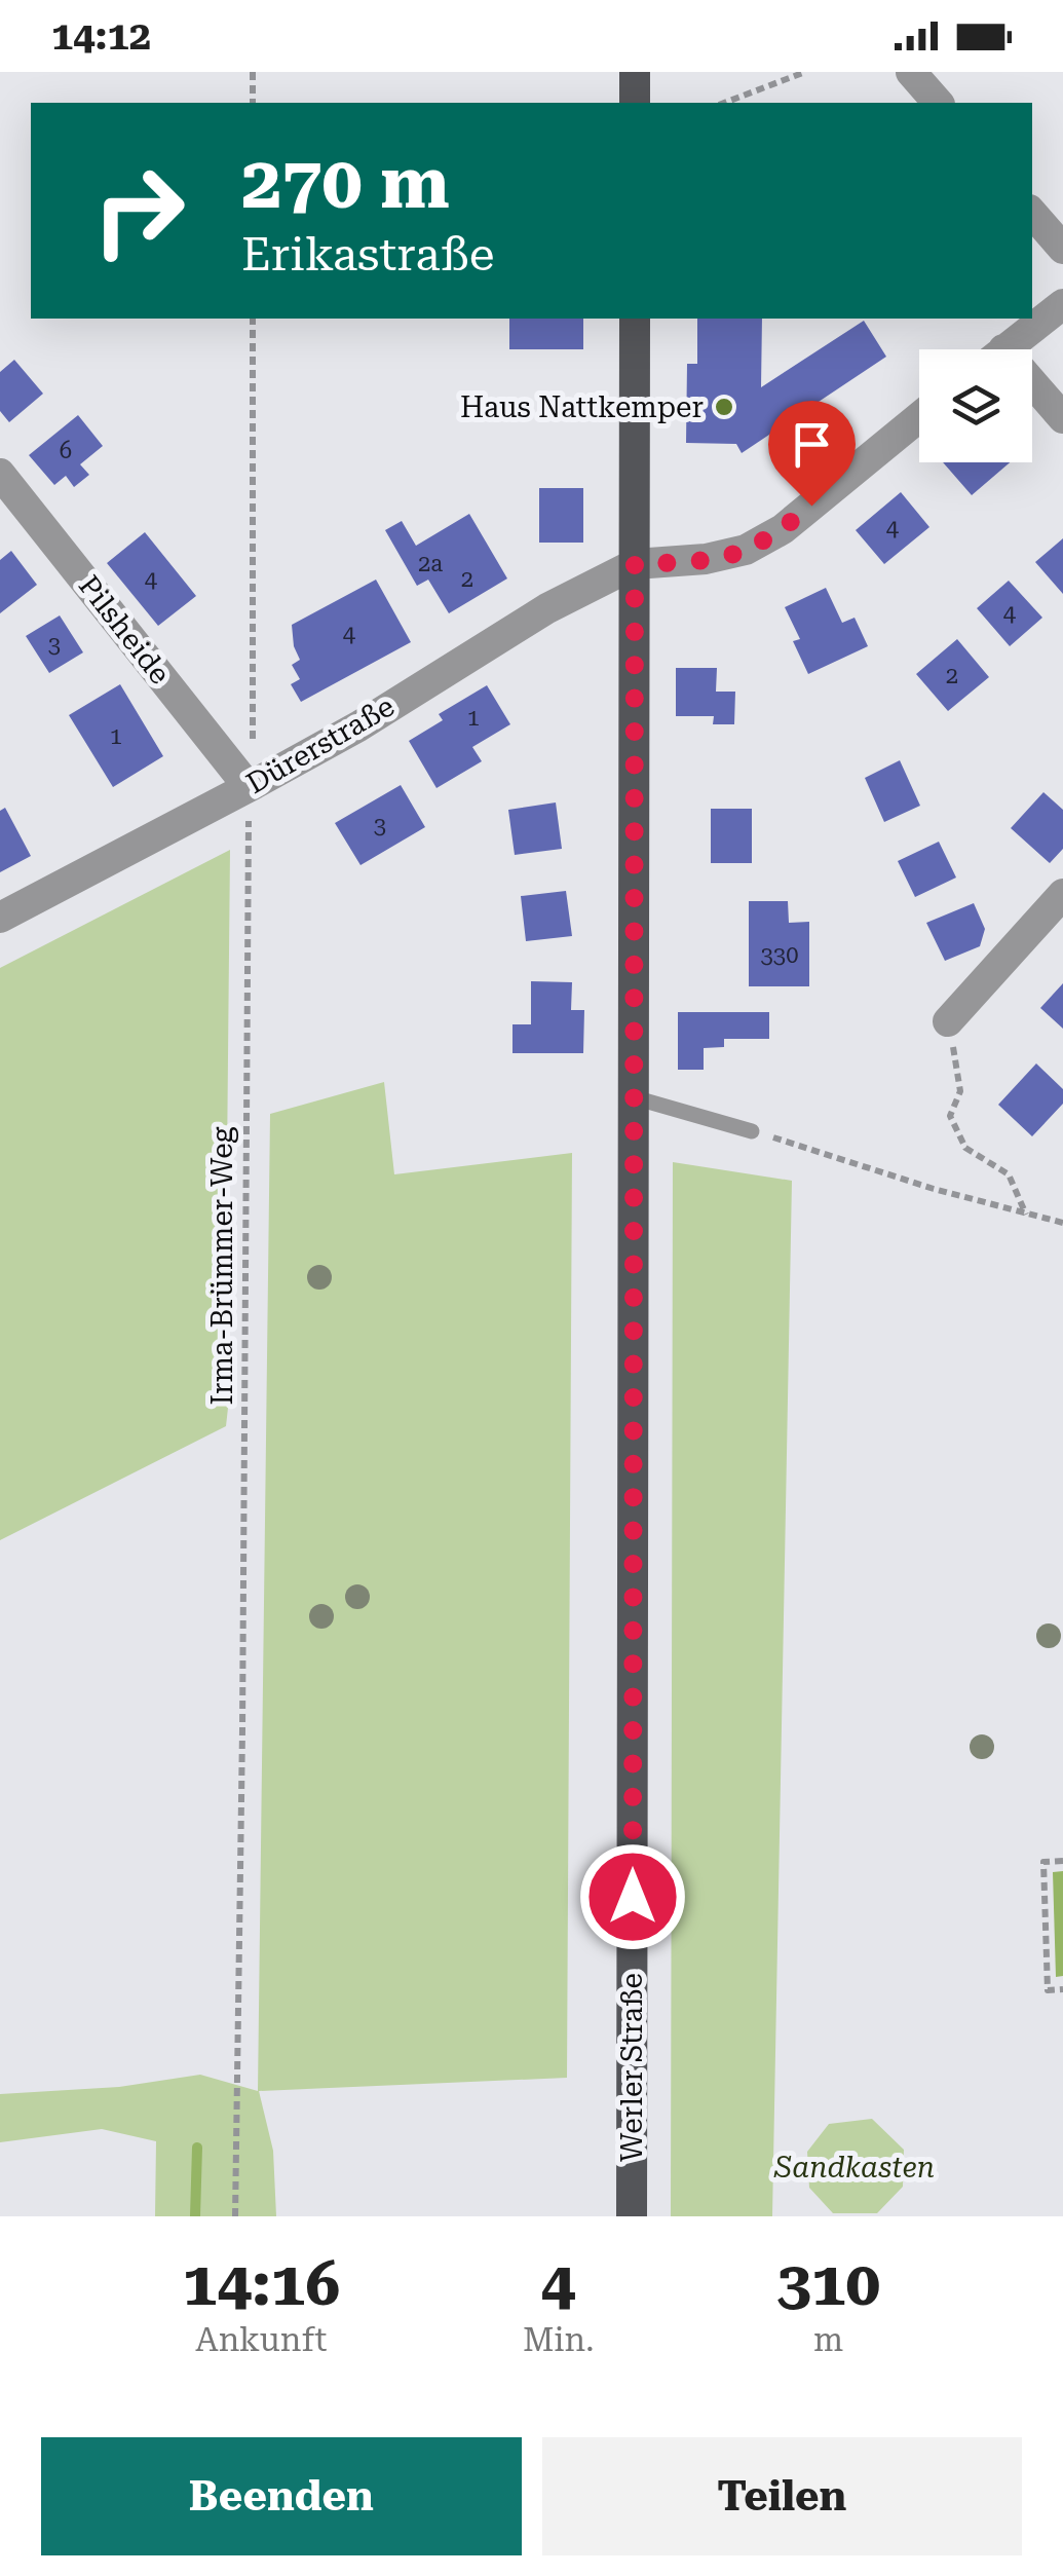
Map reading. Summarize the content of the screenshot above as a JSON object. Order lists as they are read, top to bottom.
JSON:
{
  "streets": {
    "main road": ["Werler Straße"],
    "street": ["Pilsheide", "Dürerstraße"],
    "path": ["Irma-Brümmer-Weg"]
  },
  "crossings": [
    ["Pilsheide", "Dürerstraße"],
    ["Pilsheide", "Irma-Brümmer-Weg"],
    ["Dürerstraße", "Irma-Brümmer-Weg"],
    ["Dürerstraße", "Werler Straße"]
  ],
  "parks": ["Sandkasten"],
  "places": ["Haus Nattkemper"],
  "house_numbers": [
    "6",
    "4",
    "2a",
    "2",
    "4",
    "4",
    "4",
    "3",
    "2",
    "1",
    "1",
    "3",
    "330"
  ],
  "page": {
    "status": "14:12",
    "turn": ["270 m", "Erikastraße"],
    "eta": [
      "14:16",
      "Ankunft",
      "4",
      "Min.",
      "310",
      "m"
    ],
    "buttons": ["Beenden", "Teilen"]
  }
}
